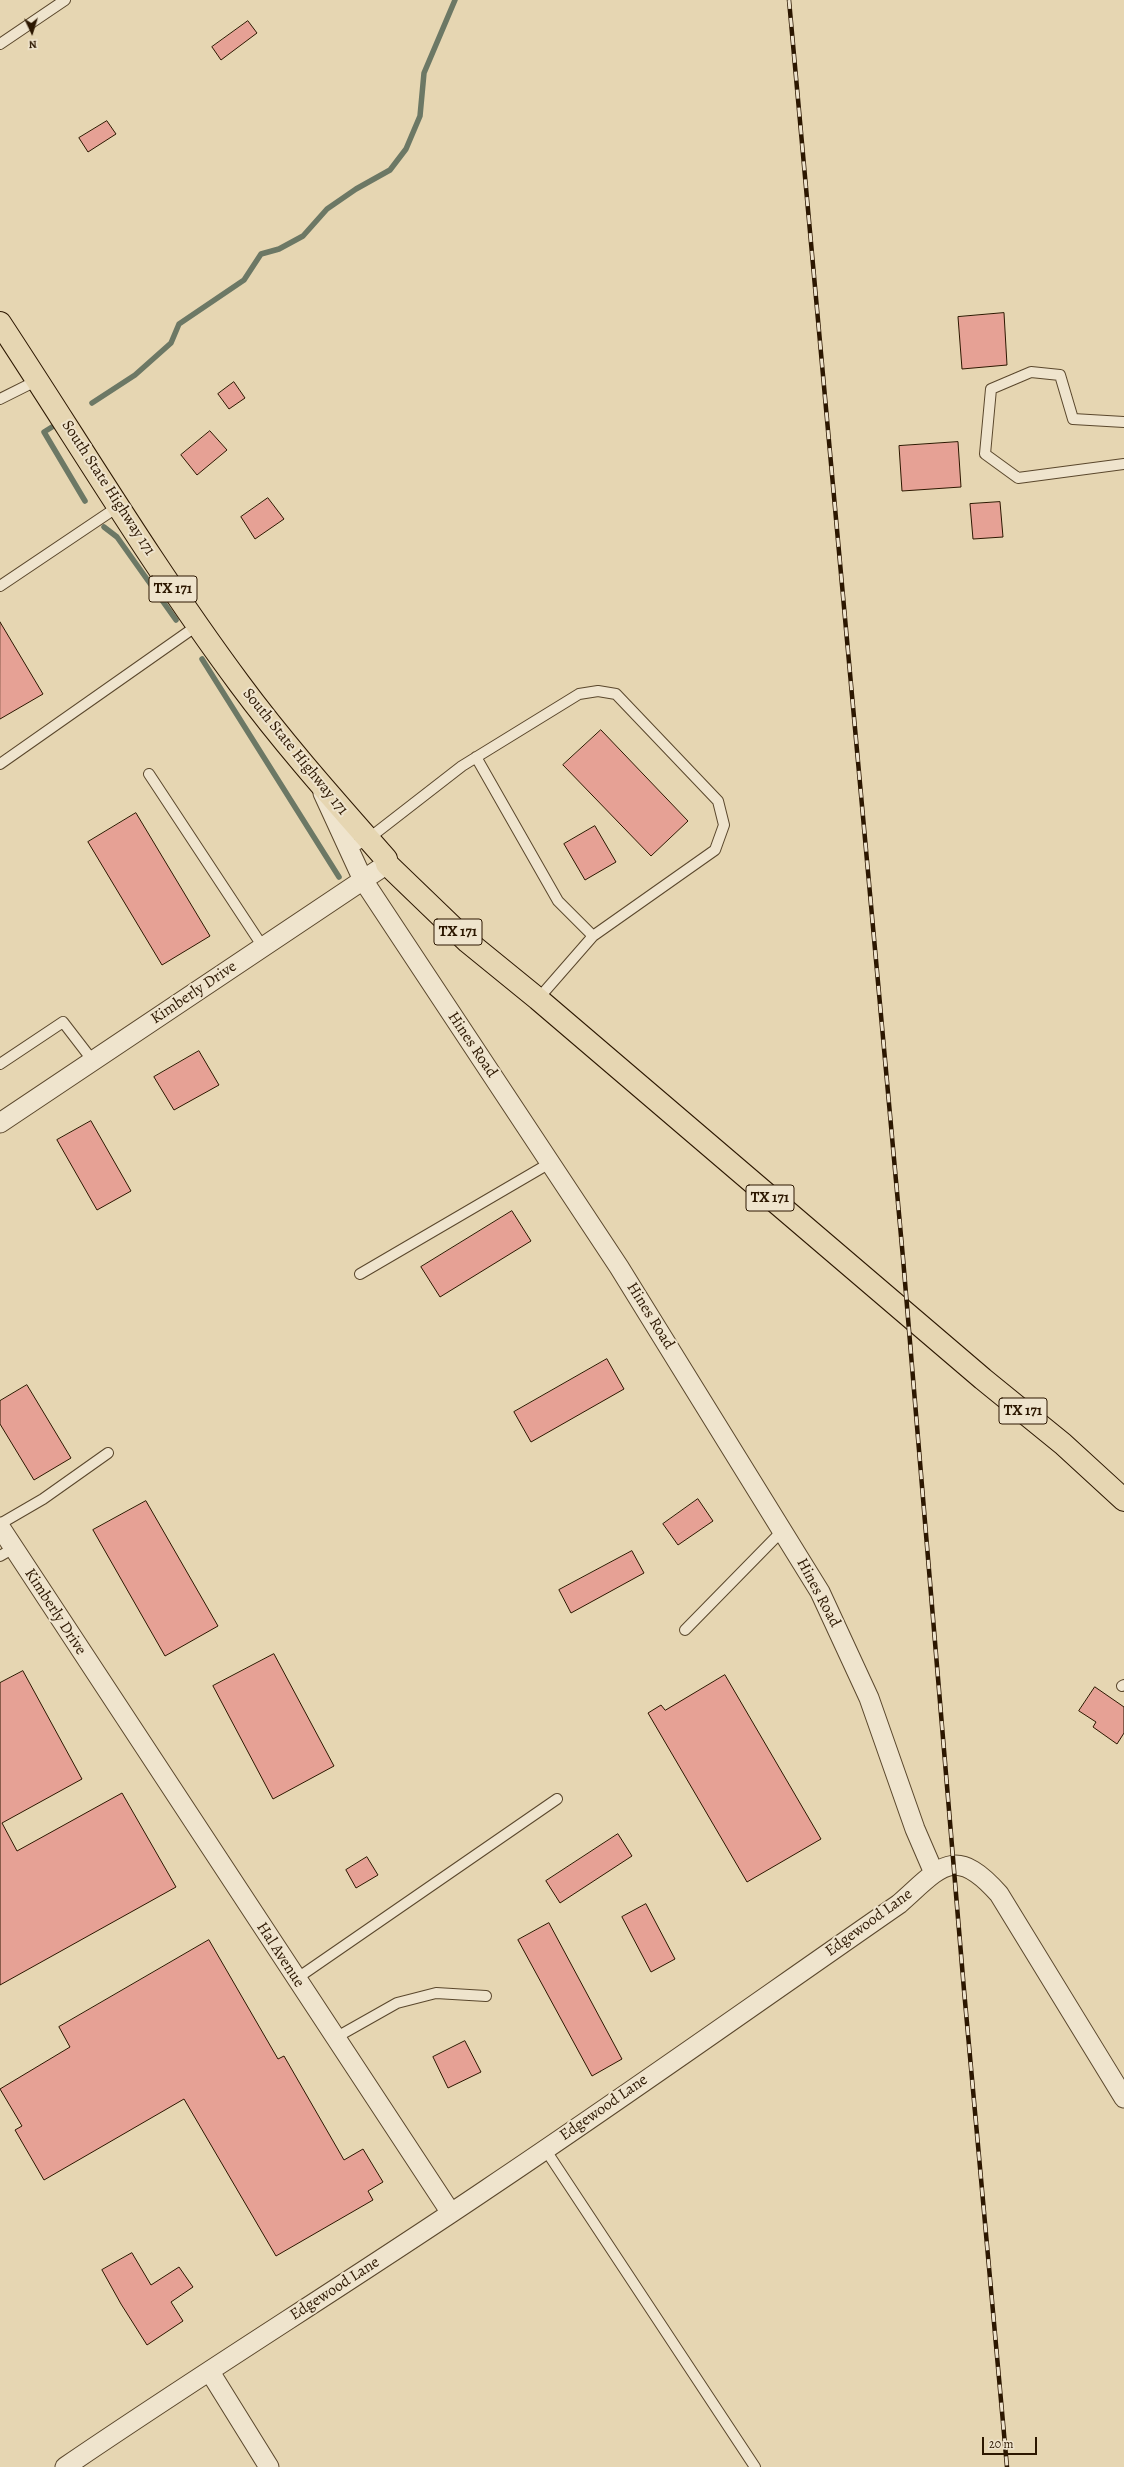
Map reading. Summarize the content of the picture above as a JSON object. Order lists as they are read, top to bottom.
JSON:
{
  "streets": {
    "main road": ["South State Highway 171", "TX 171"],
    "street": [
      "Kimberly Drive",
      "Hines Road",
      "Edgewood Lane",
      "Hal Avenue"
    ]
  },
  "crossings": [
    ["South State Highway 171", "TX 171"],
    ["South State Highway 171", "Hines Road"],
    ["TX 171", "Kimberly Drive"],
    ["Kimberly Drive", "Hines Road"],
    ["Kimberly Drive", "Hal Avenue"],
    ["Hines Road", "Edgewood Lane"],
    ["Edgewood Lane", "Hal Avenue"]
  ],
  "scale_bar": "20 m",
  "north": "bottom"
}
